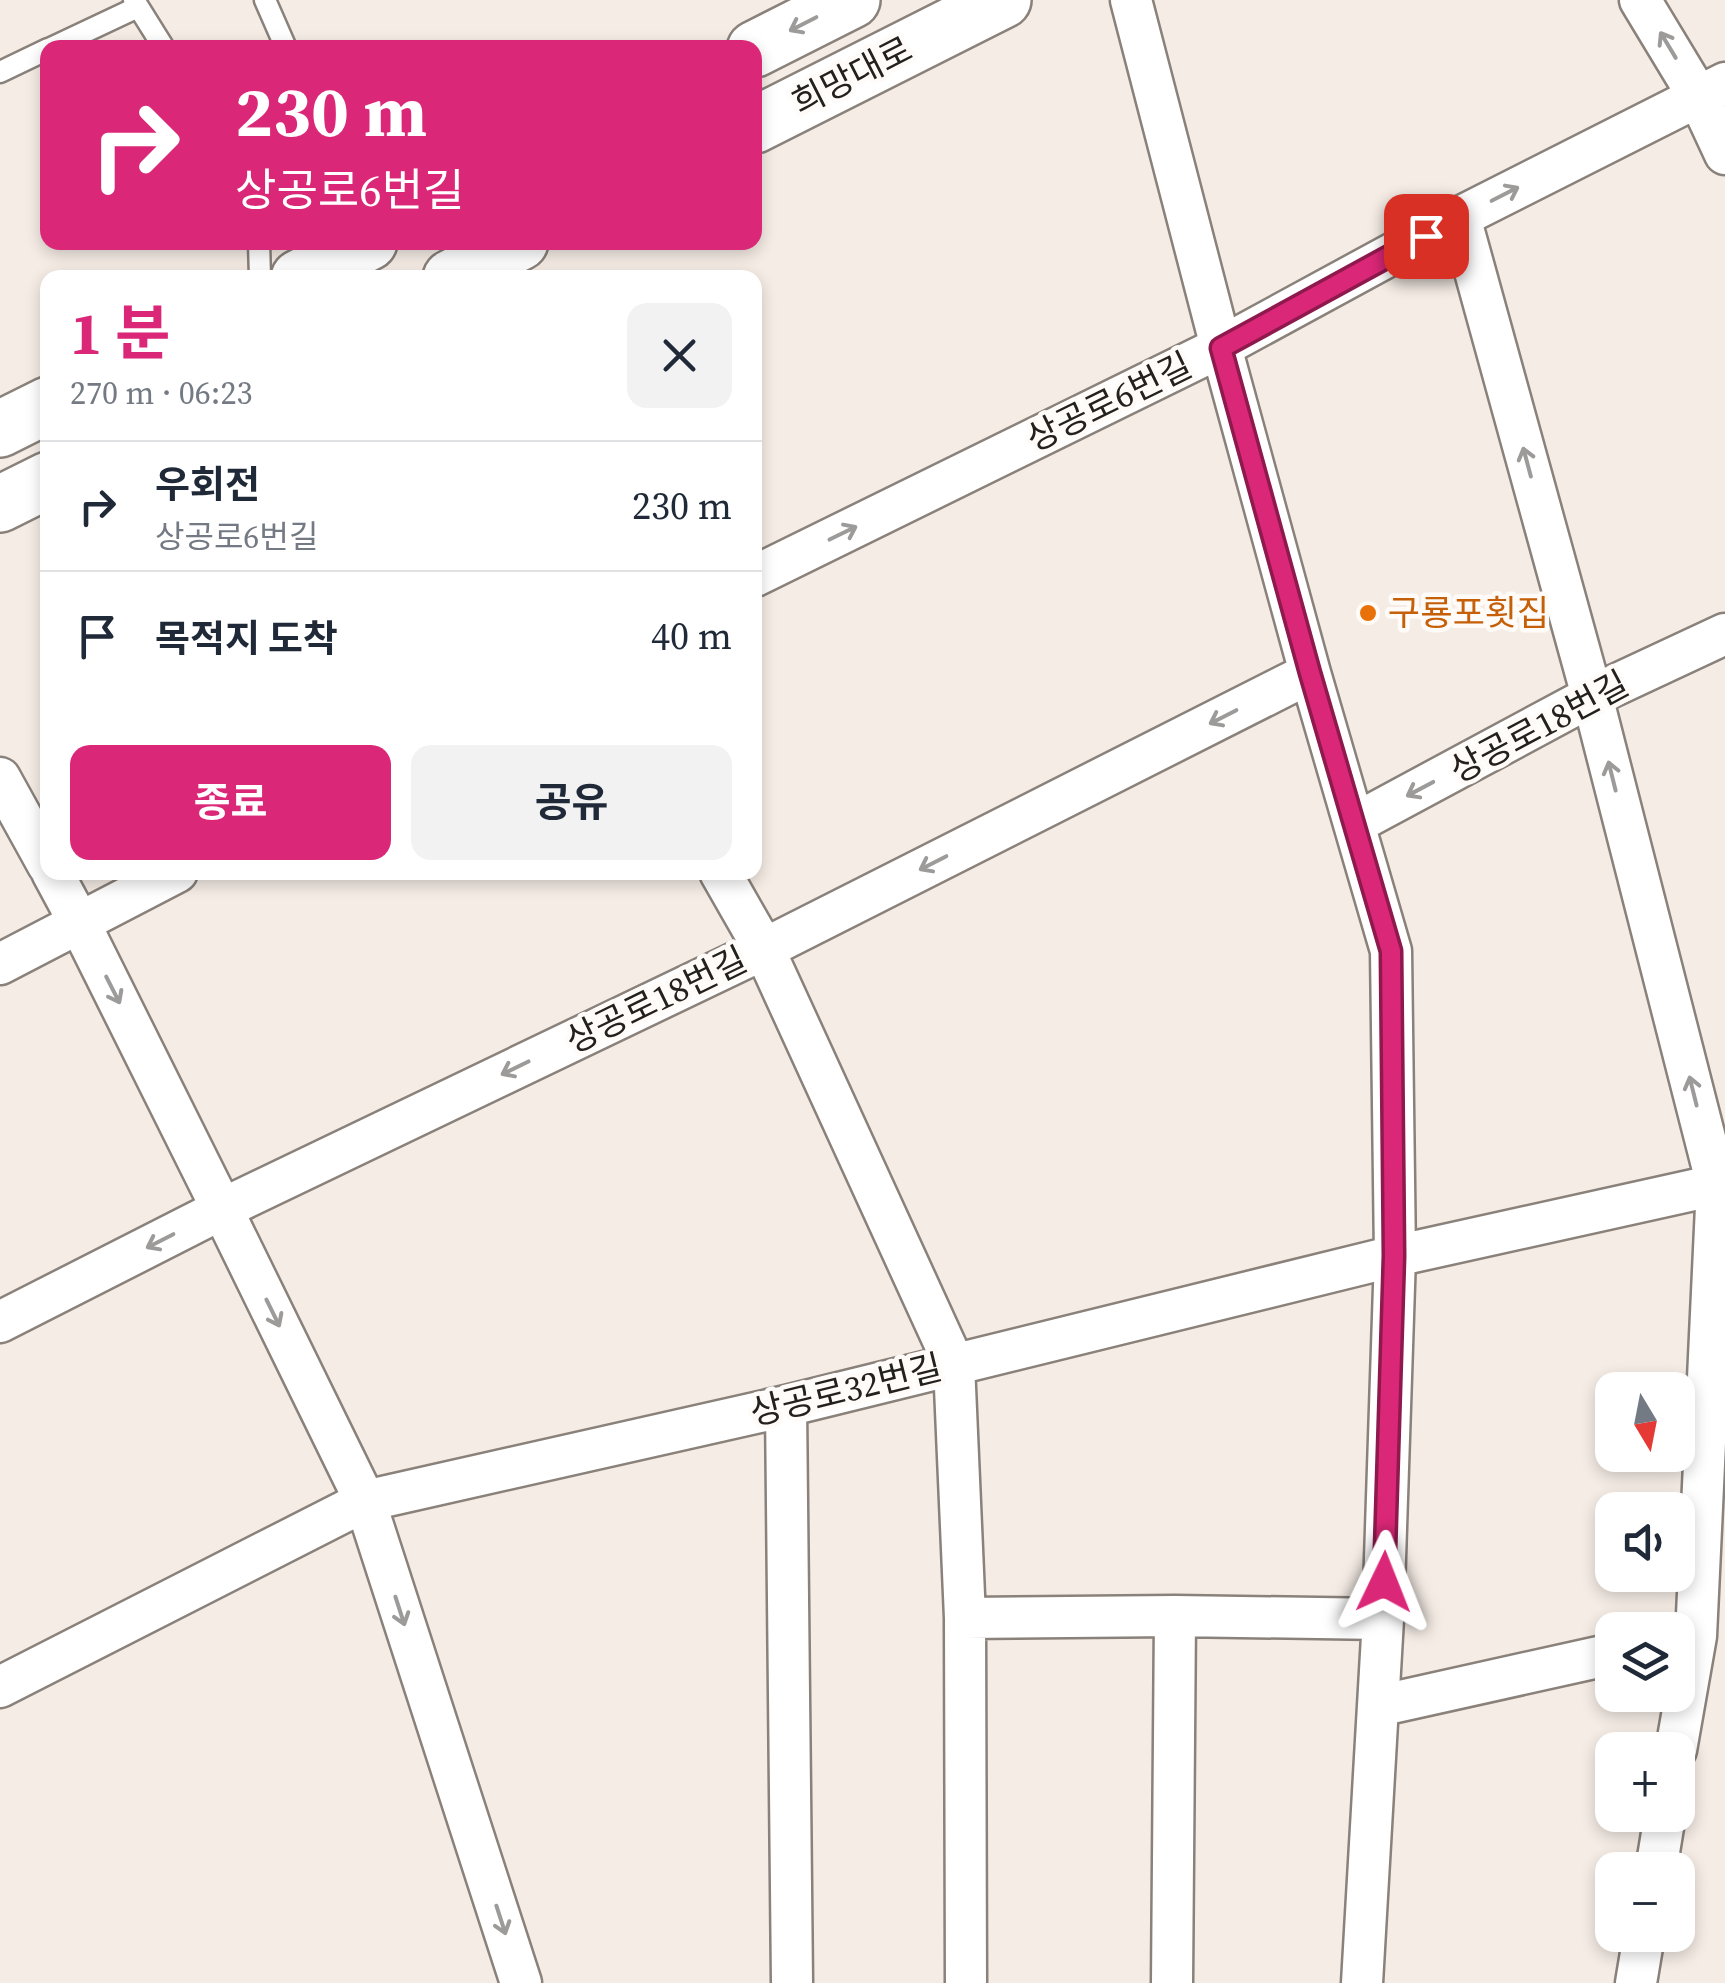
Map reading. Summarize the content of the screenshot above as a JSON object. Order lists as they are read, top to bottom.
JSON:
{
  "streets": {
    "main road": ["희망대로"],
    "street": ["상공로6번길", "상공로18번길", "상공로32번길"]
  },
  "one_way": ["상공로6번길", "상공로18번길"],
  "places": ["구룡포횟집"],
  "north": "bottom",
  "page": {
    "turn": ["230 m", "상공로6번길"],
    "heading": ["1 분", "270 m · 06:23"],
    "list": [
      {
        "name": "우회전",
        "note": "상공로6번길",
        "value": "230 m"
      },
      {
        "name": "목적지 도착",
        "value": "40 m"
      }
    ],
    "buttons": ["종료", "공유"],
    "map_buttons": ["+", "−"]
  }
}
